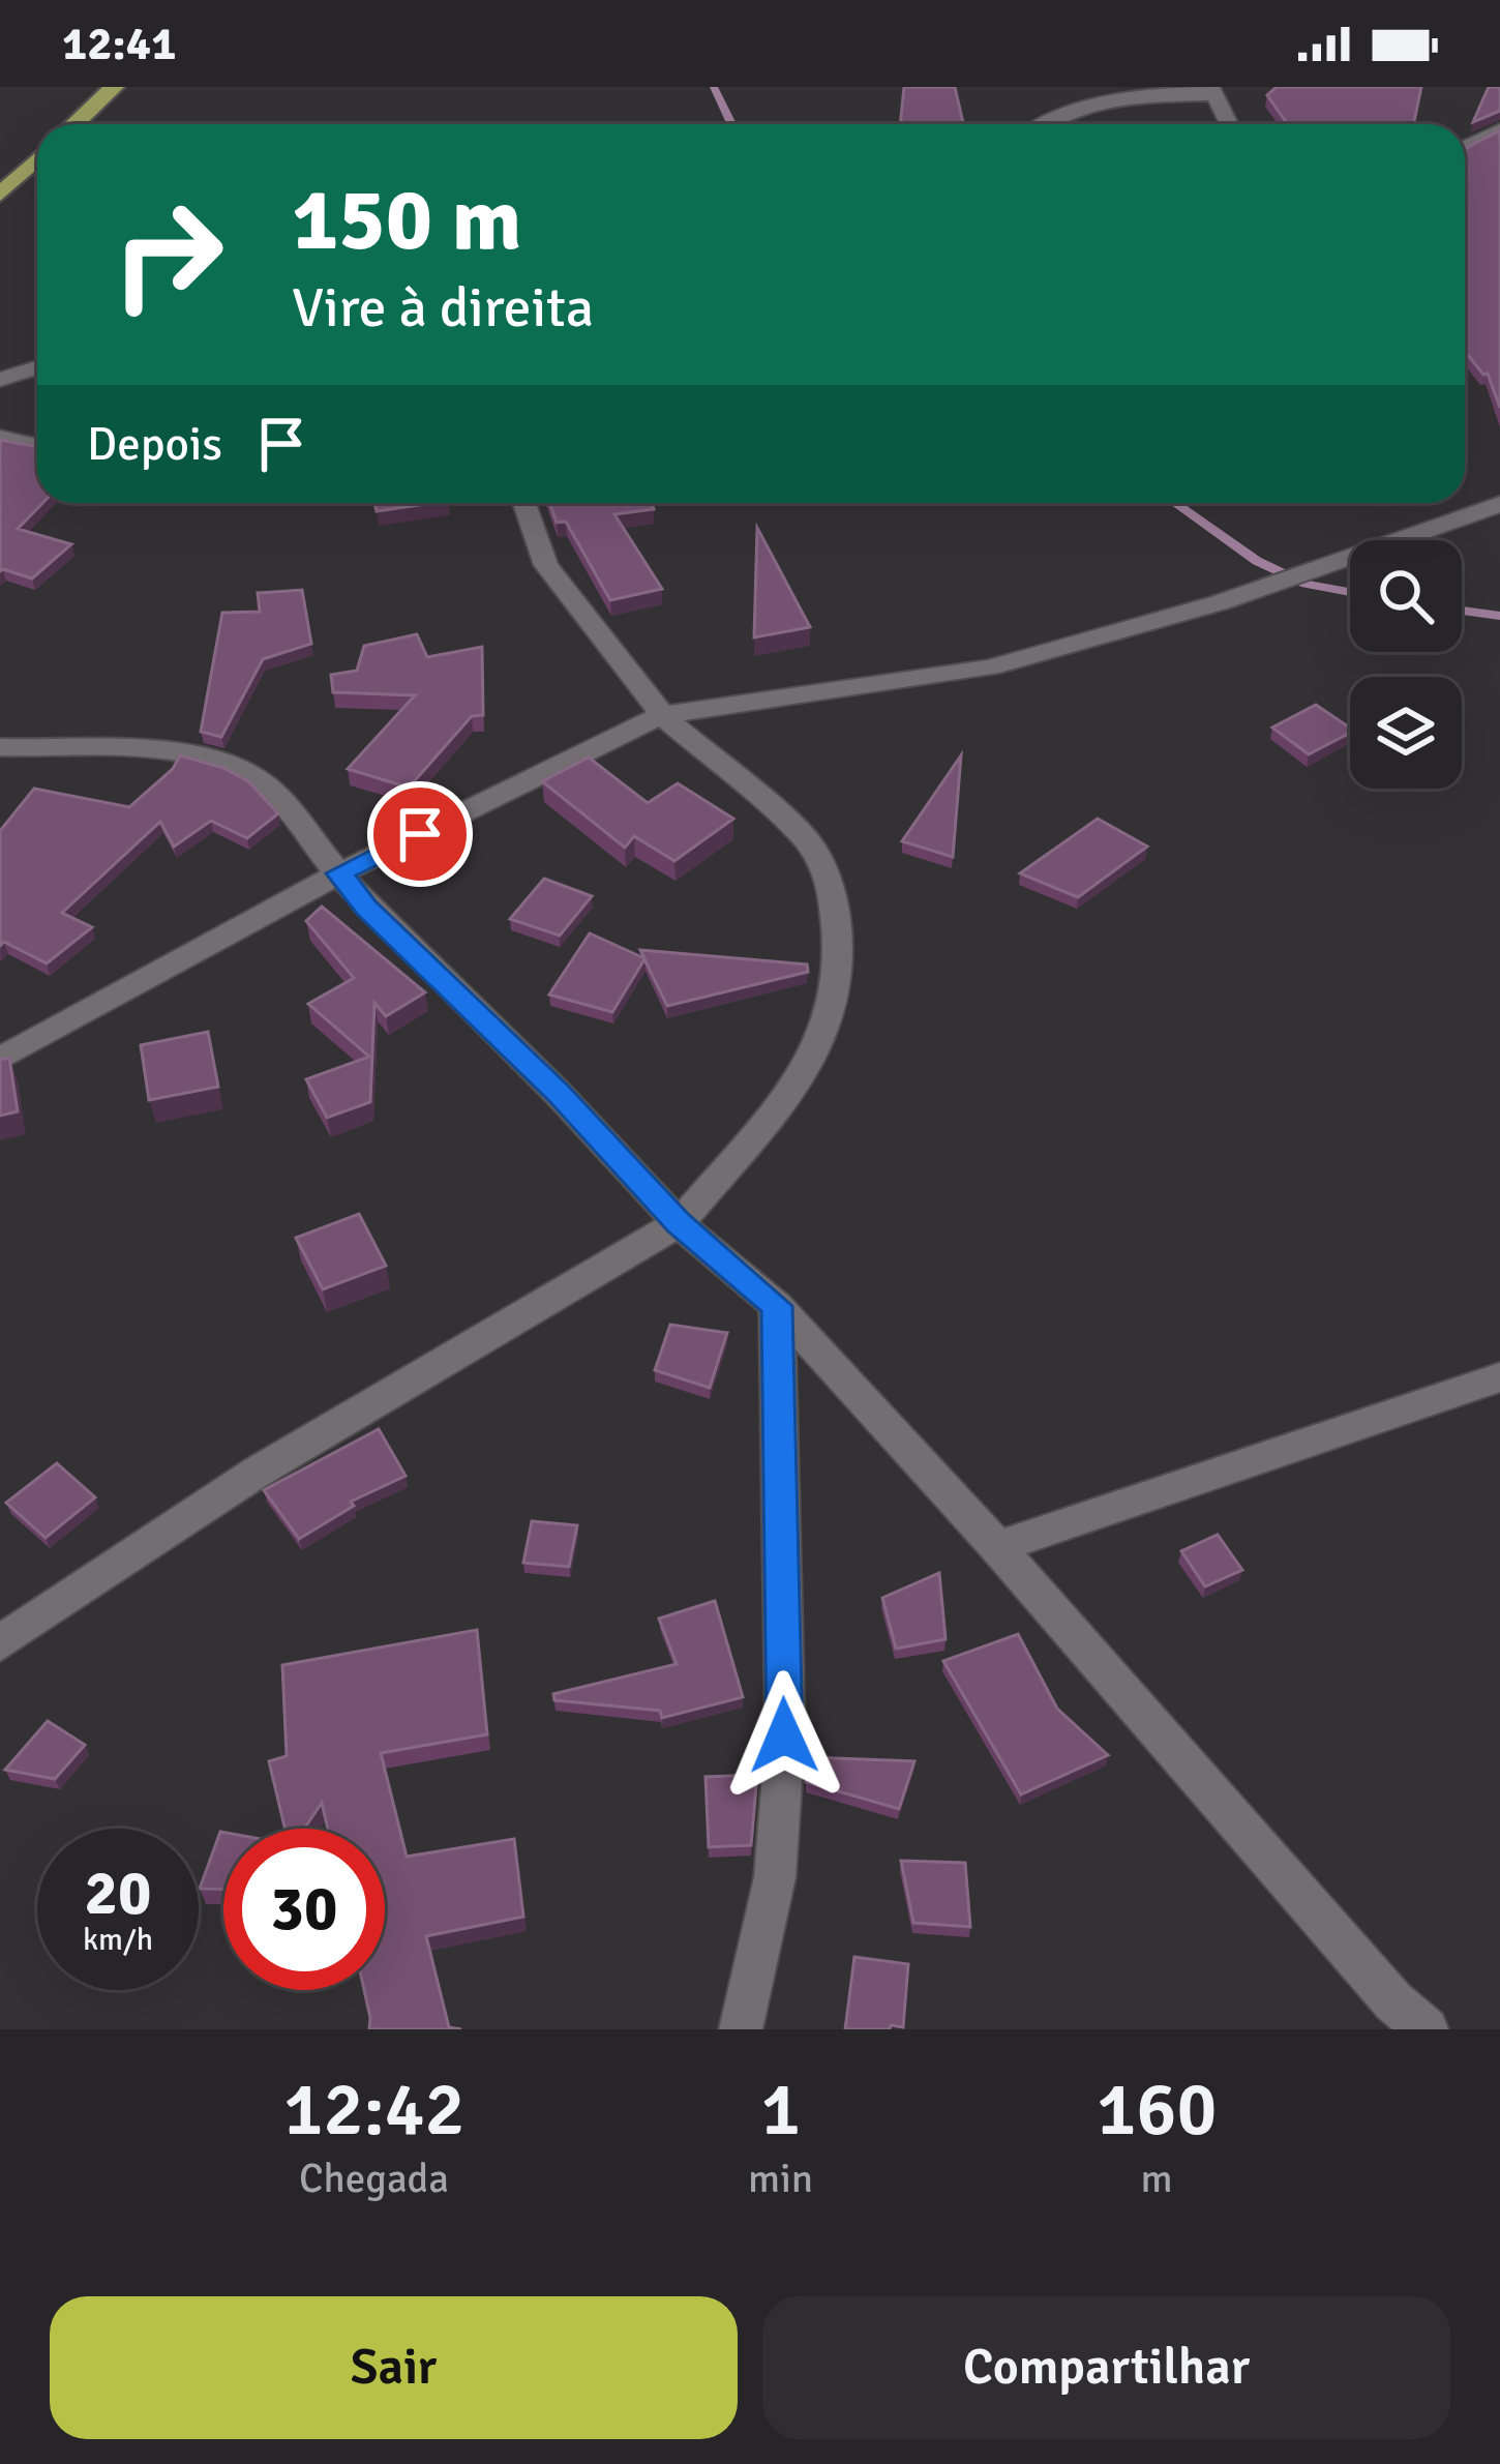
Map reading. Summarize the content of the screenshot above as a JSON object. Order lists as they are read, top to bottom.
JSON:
{
  "page": {
    "status": "12:41",
    "turn": ["150 m", "Vire à direita"],
    "then": "Depois",
    "speed": "20 km/h",
    "limit": "30",
    "eta": [
      "12:42",
      "Chegada",
      "1",
      "min",
      "160",
      "m"
    ],
    "buttons": ["Sair", "Compartilhar"]
  }
}
